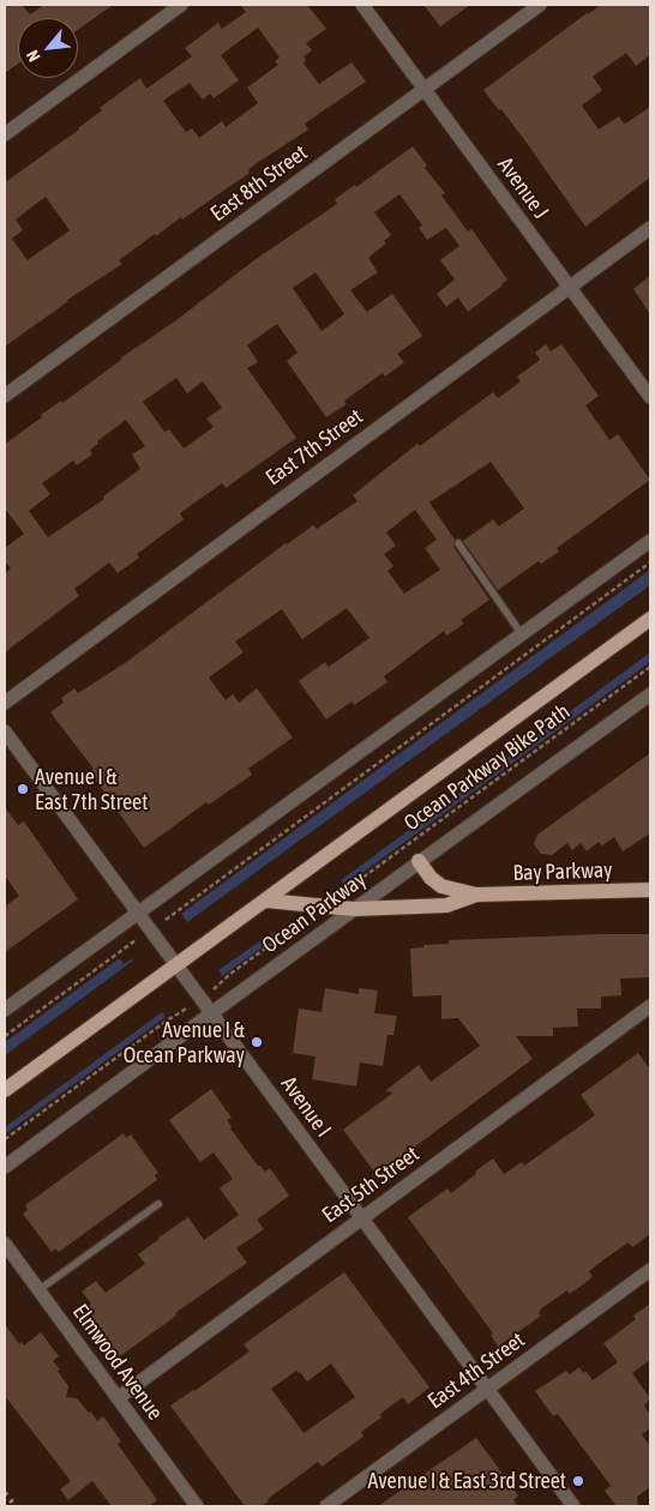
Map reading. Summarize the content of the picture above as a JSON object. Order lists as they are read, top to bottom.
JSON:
{
  "streets": {
    "main road": ["Bay Parkway", "Ocean Parkway"],
    "street": [
      "East 8th Street",
      "Avenue J",
      "East 7th Street",
      "Avenue I",
      "East 5th Street",
      "Elmwood Avenue",
      "East 4th Street"
    ],
    "path": ["Ocean Parkway Bike Path"]
  },
  "crossings": [
    ["East 8th Street", "Avenue J"],
    ["Avenue J", "East 7th Street"],
    ["Bay Parkway", "Ocean Parkway"],
    ["Ocean Parkway", "Avenue I"],
    ["Avenue I", "East 5th Street"],
    ["Avenue I", "East 4th Street"],
    ["East 5th Street", "Elmwood Avenue"]
  ],
  "places": ["Avenue I & East 7th Street", "Avenue I & Ocean Parkway", "Avenue I & East 3rd Street"],
  "north": "bottom left"
}
